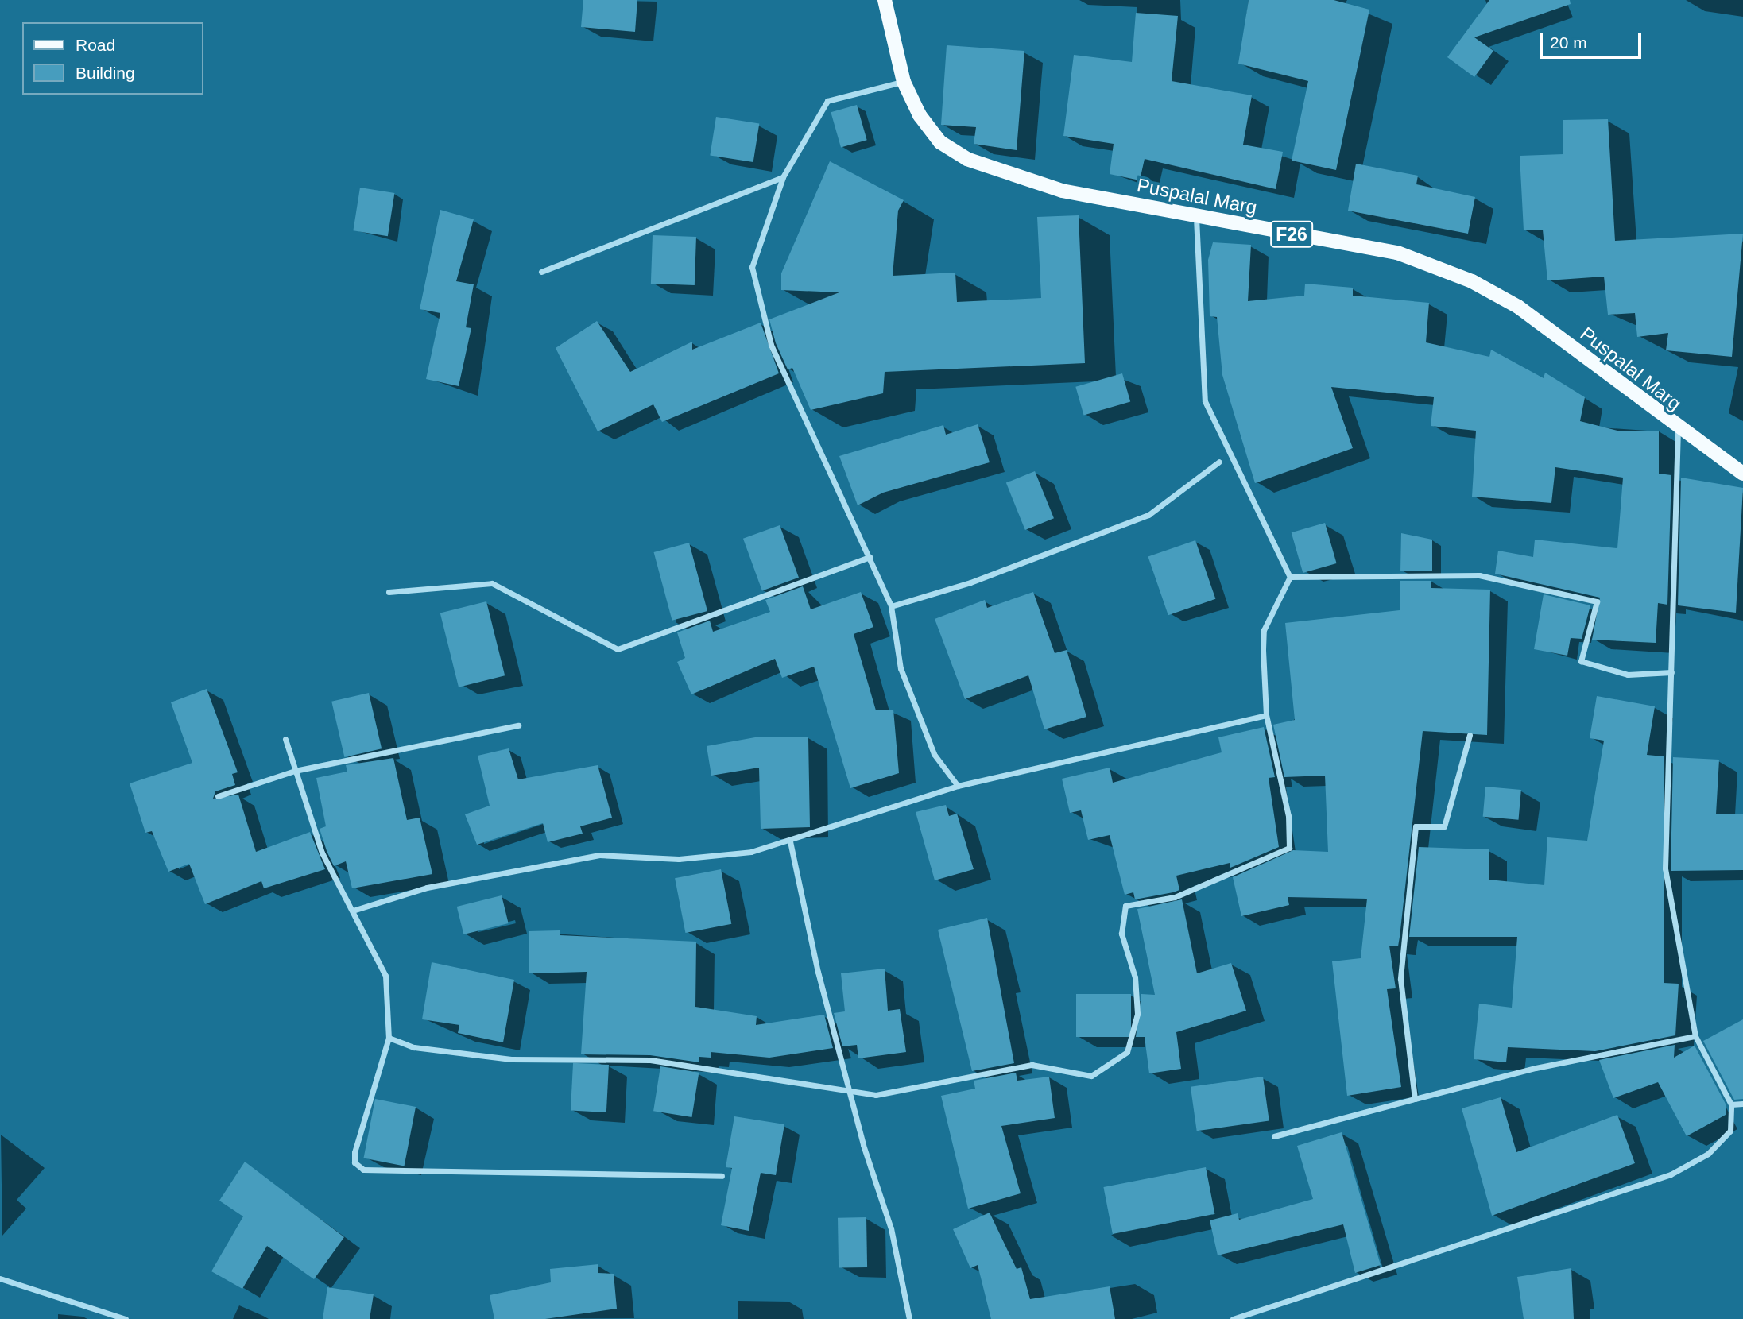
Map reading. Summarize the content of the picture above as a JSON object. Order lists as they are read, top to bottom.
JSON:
{
  "streets": {
    "main road": ["Puspalal Marg", "F26"]
  },
  "legend": ["Road", "Building"],
  "scale_bar": "20 m"
}
